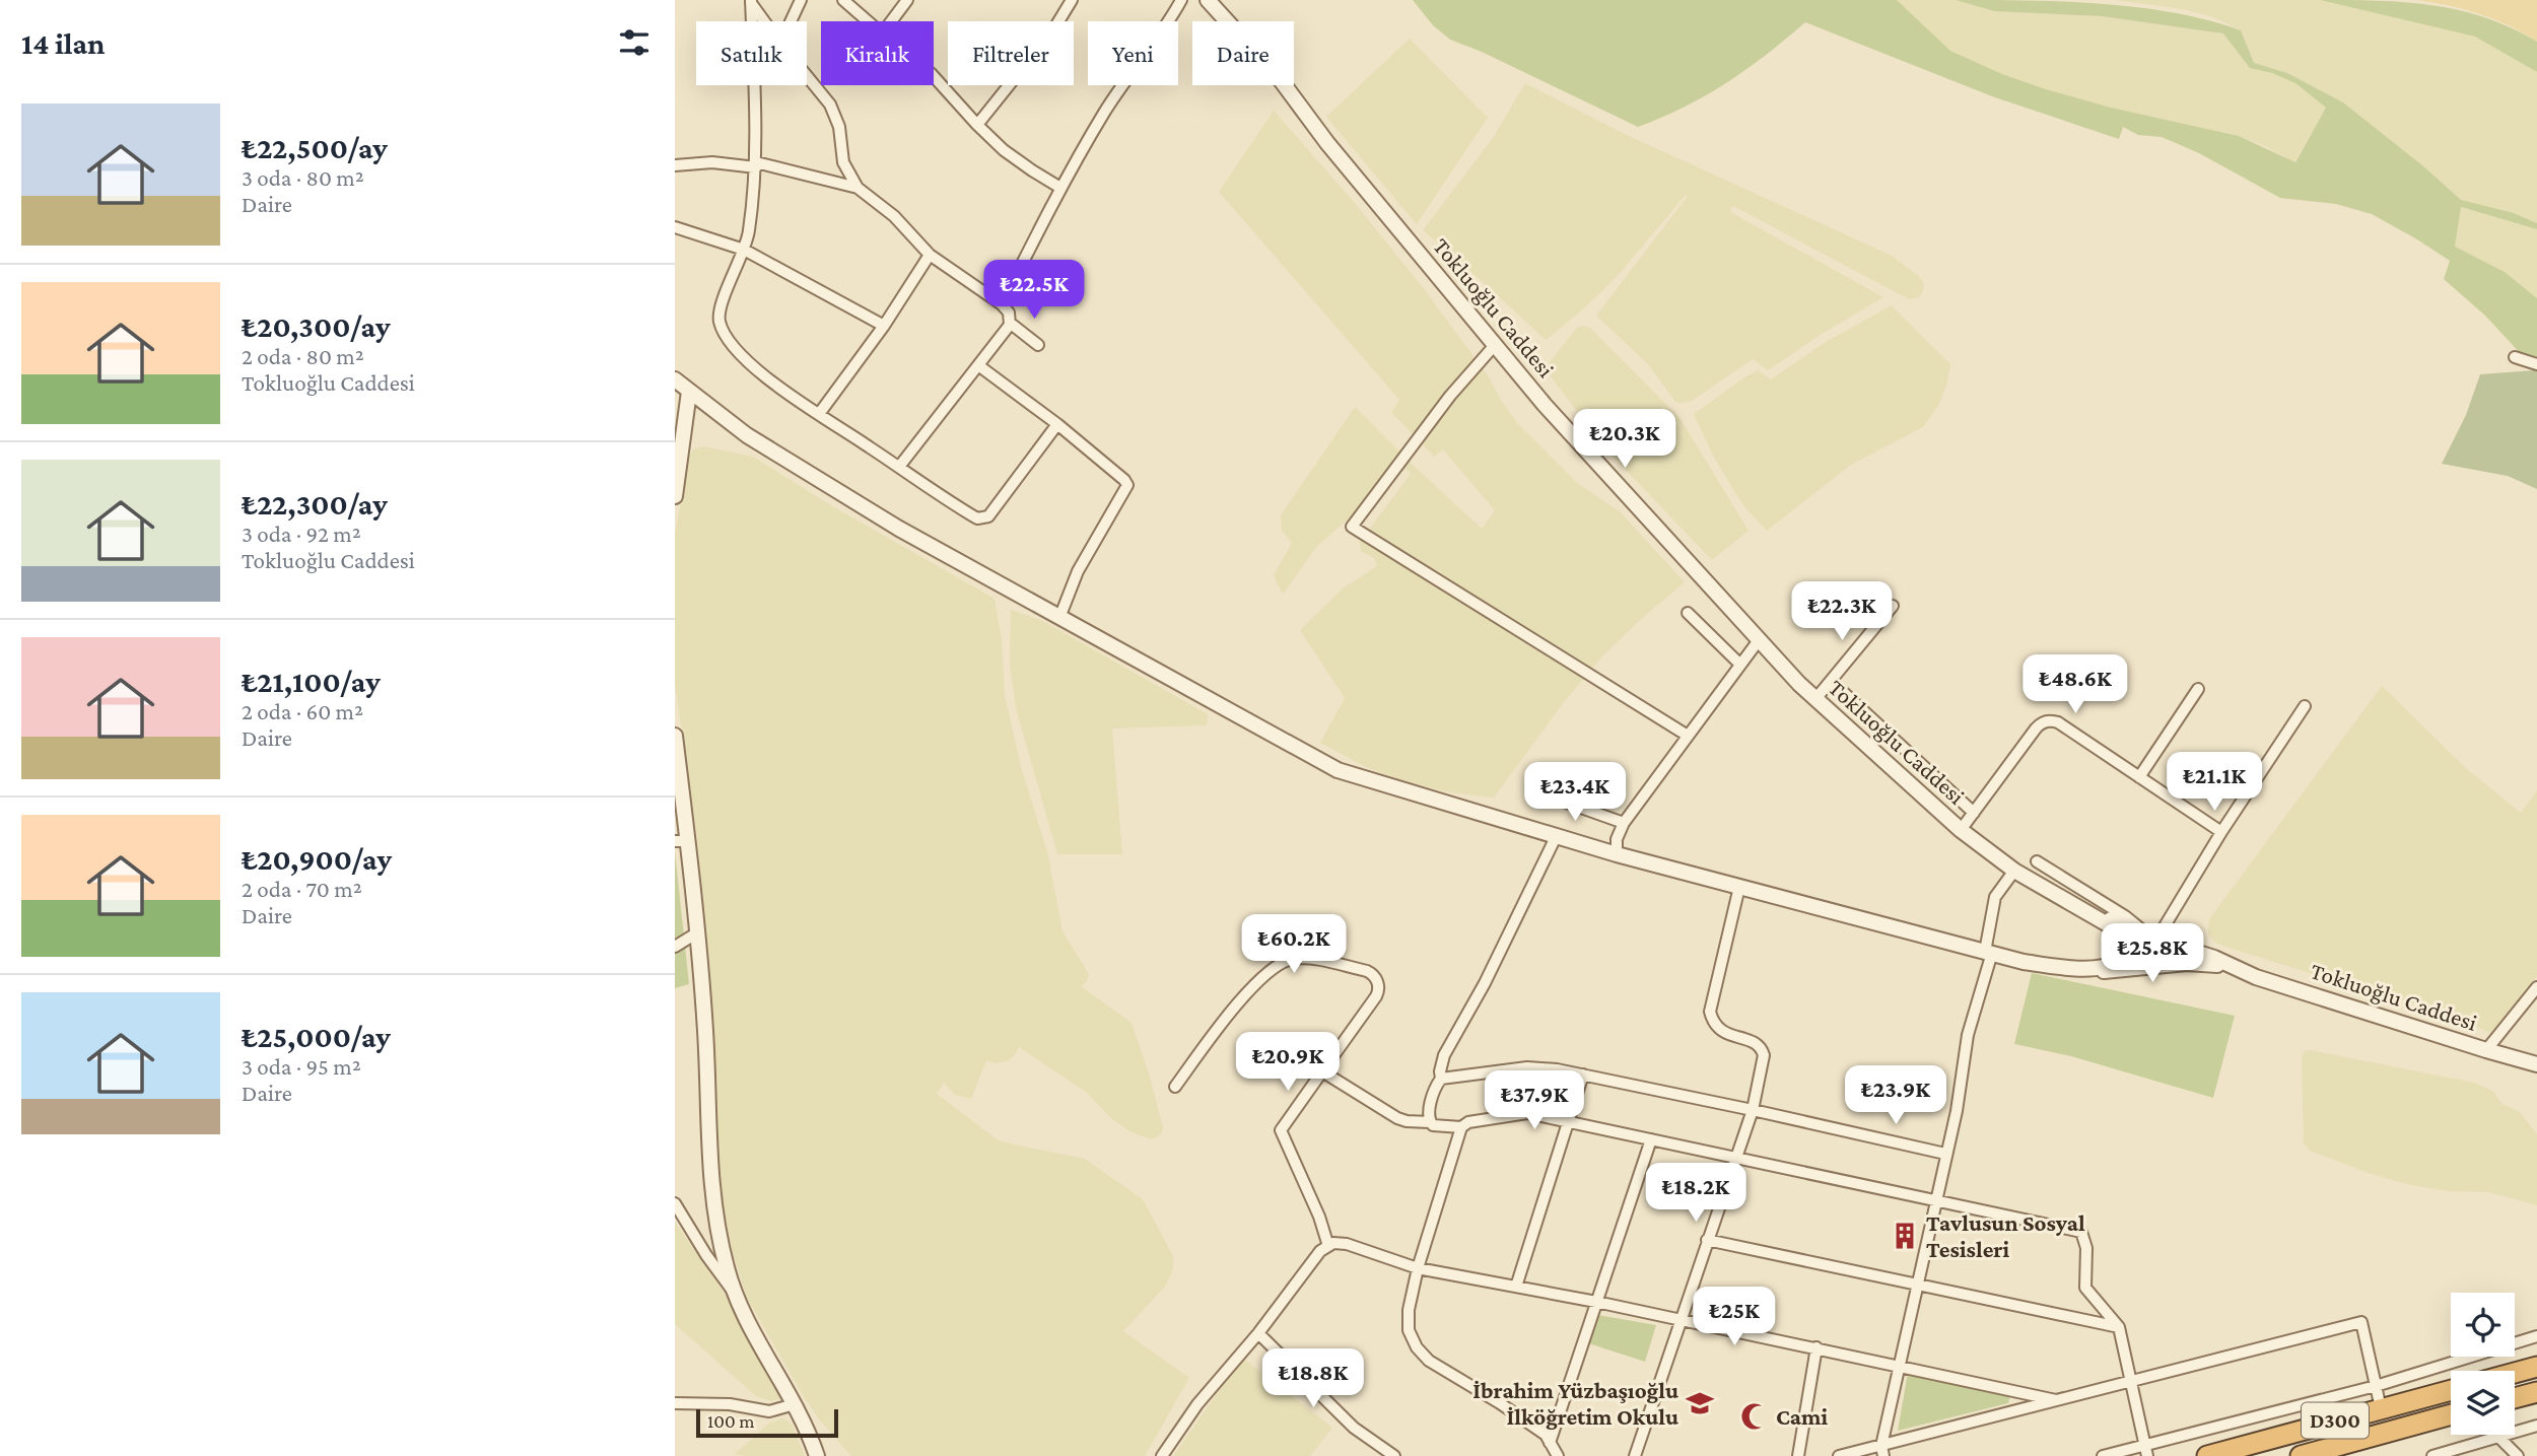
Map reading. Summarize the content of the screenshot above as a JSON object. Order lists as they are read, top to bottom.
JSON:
{
  "streets": {
    "highway": ["D300"],
    "street": ["Tokluoğlu Caddesi"]
  },
  "places": {
    "building": ["Tavlusun Sosyal Tesisleri"],
    "school or university": ["İbrahim Yüzbaşıoğlu İlköğretim Okulu"],
    "mosque": ["Cami"]
  },
  "scale_bar": "100 m",
  "page": {
    "heading": "14 ilan",
    "chip": [
      "Satılık",
      "Kiralık",
      "Filtreler",
      "Yeni",
      "Daire"
    ],
    "list": [
      {
        "name": "₺22,500/ay",
        "note": "3 oda · 80 m² · Daire"
      },
      {
        "name": "₺20,300/ay",
        "note": "2 oda · 80 m² · Tokluoğlu Caddesi"
      },
      {
        "name": "₺22,300/ay",
        "note": "3 oda · 92 m² · Tokluoğlu Caddesi"
      },
      {
        "name": "₺21,100/ay",
        "note": "2 oda · 60 m² · Daire"
      },
      {
        "name": "₺20,900/ay",
        "note": "2 oda · 70 m² · Daire"
      },
      {
        "name": "₺25,000/ay",
        "note": "3 oda · 95 m² · Daire"
      }
    ],
    "price": [
      "₺22.5K",
      "₺20.3K",
      "₺22.3K",
      "₺48.6K",
      "₺21.1K",
      "₺23.4K",
      "₺60.2K",
      "₺25.8K",
      "₺20.9K",
      "₺23.9K",
      "₺37.9K",
      "₺18.2K",
      "₺25K",
      "₺18.8K"
    ],
    "scale": "100 m"
  }
}
